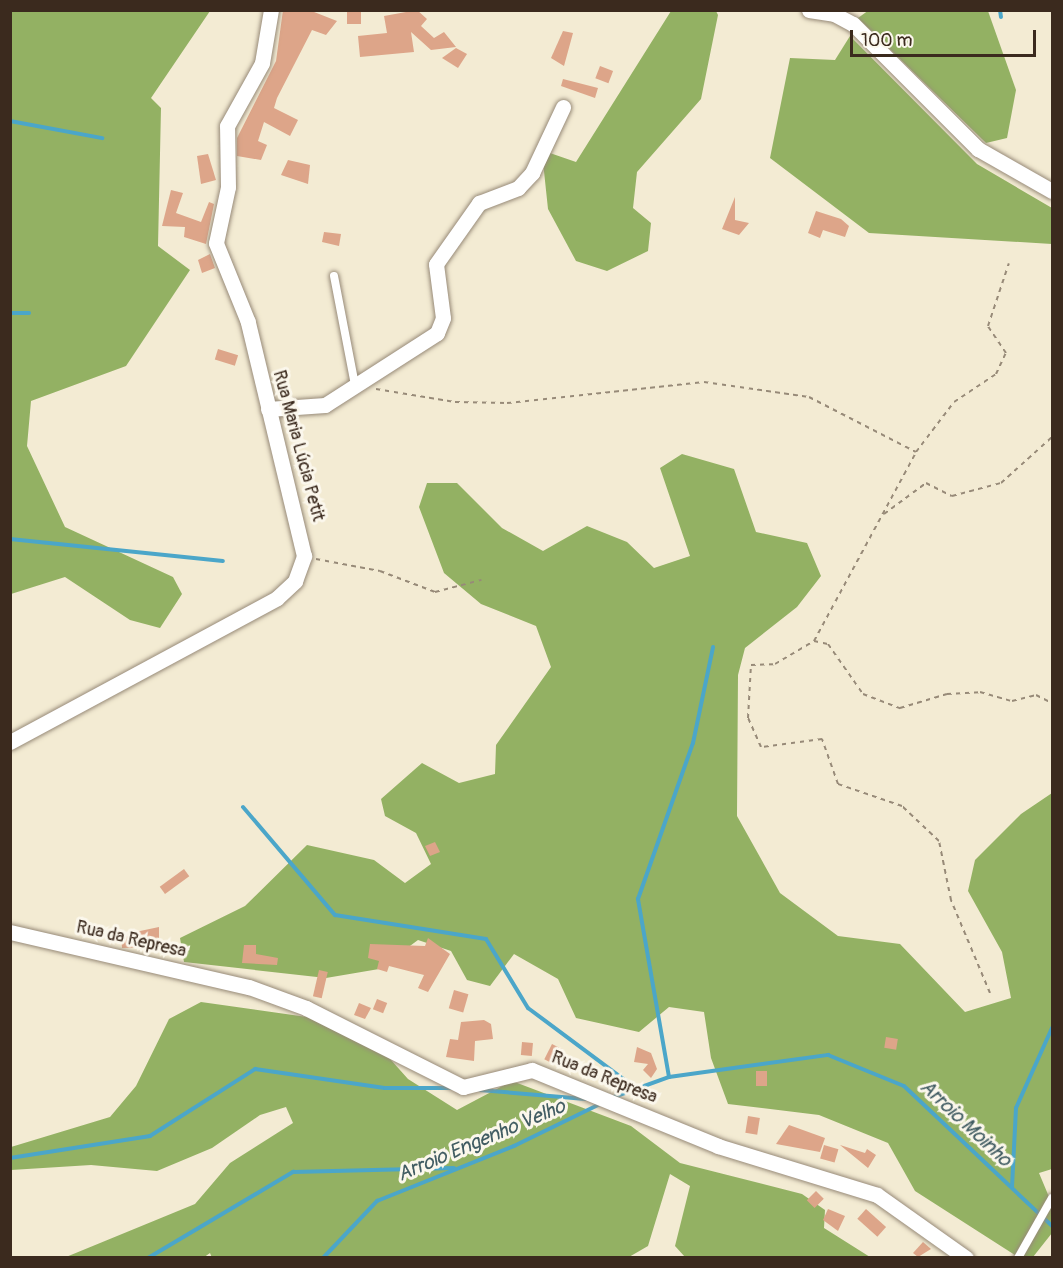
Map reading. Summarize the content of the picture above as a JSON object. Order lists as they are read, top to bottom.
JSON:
{
  "streets": {
    "street": ["Rua Maria Lúcia Petit", "Rua da Represa"]
  },
  "water": ["Arroio Moinho", "Arroio Engenho Velho"],
  "scale_bar": "100 m"
}
